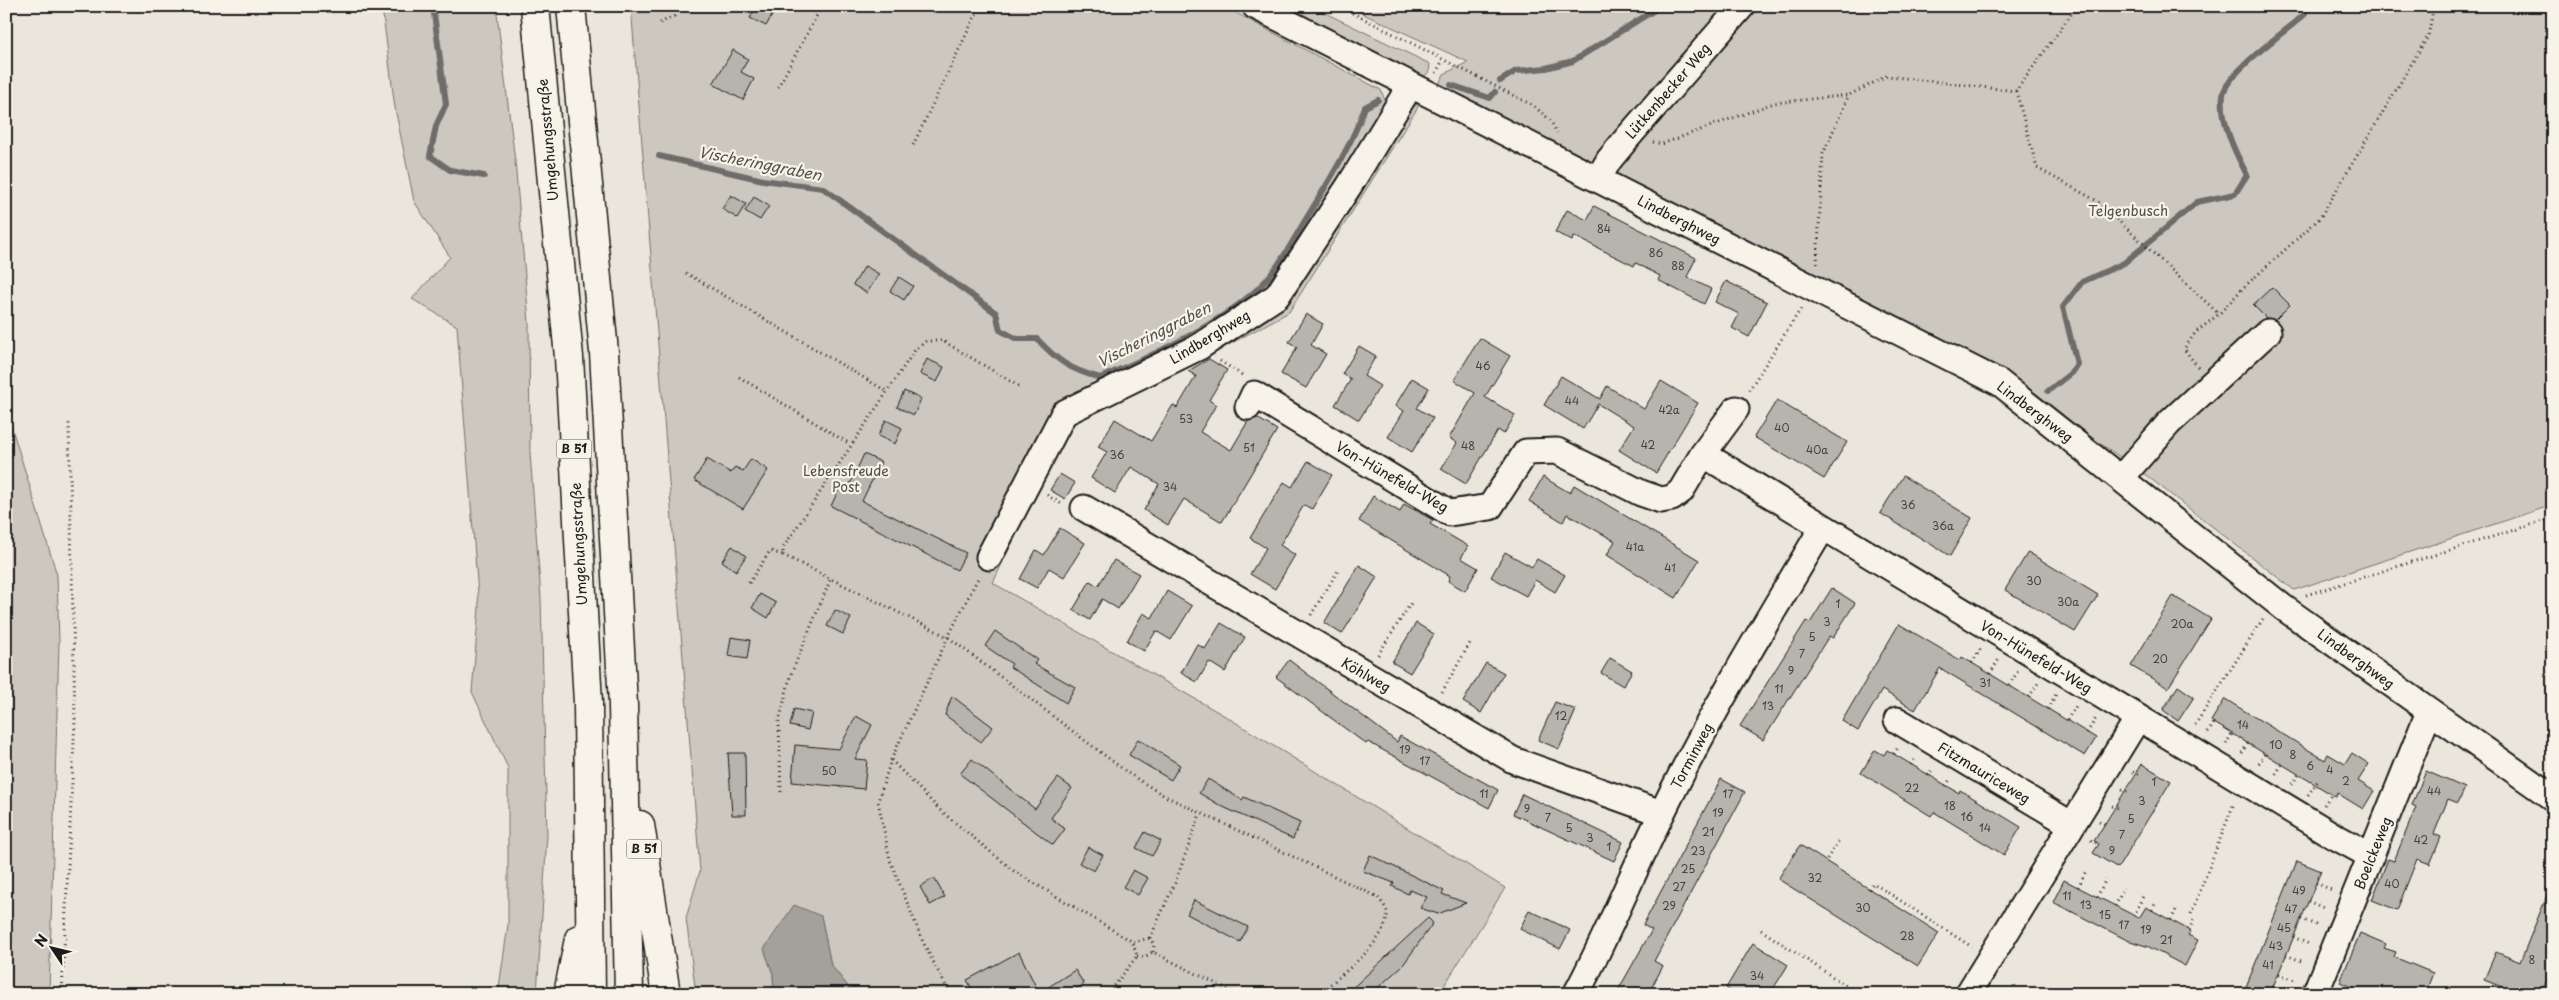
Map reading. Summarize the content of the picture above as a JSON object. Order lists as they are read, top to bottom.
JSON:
{
  "streets": {
    "highway": ["Umgehungsstraße", "B 51"],
    "street": [
      "Lütkenbecker Weg",
      "Lindberghweg",
      "Von-Hünefeld-Weg",
      "Köhlweg",
      "Torminweg",
      "Fitzmauriceweg",
      "Boelckeweg"
    ]
  },
  "crossings": [
    ["Lütkenbecker Weg", "Lindberghweg"],
    ["Umgehungsstraße", "B 51"],
    ["Lindberghweg", "Boelckeweg"],
    ["Von-Hünefeld-Weg", "Torminweg"],
    ["Von-Hünefeld-Weg", "Boelckeweg"],
    ["Köhlweg", "Torminweg"]
  ],
  "water": ["Vischeringgraben"],
  "parks": ["Telgenbusch", "Lebensfreude Post"],
  "house_numbers": [
    "84",
    "86",
    "88",
    "46",
    "44",
    "42a",
    "53",
    "40",
    "42",
    "48",
    "51",
    "40a",
    "36",
    "34",
    "36",
    "36a",
    "41a",
    "41",
    "30",
    "30a",
    "1",
    "3",
    "20a",
    "5",
    "7",
    "20",
    "9",
    "31",
    "11",
    "13",
    "12",
    "14",
    "10",
    "19",
    "8",
    "17",
    "6",
    "4",
    "50",
    "2",
    "1",
    "22",
    "44",
    "11",
    "17",
    "3",
    "18",
    "9",
    "19",
    "16",
    "7",
    "5",
    "5",
    "14",
    "21",
    "7",
    "3",
    "42",
    "1",
    "23",
    "9",
    "25",
    "32",
    "40",
    "27",
    "49",
    "11",
    "13",
    "29",
    "30",
    "47",
    "15",
    "17",
    "45",
    "19",
    "28",
    "21",
    "43",
    "8",
    "41",
    "34"
  ],
  "north": "top left"
}
